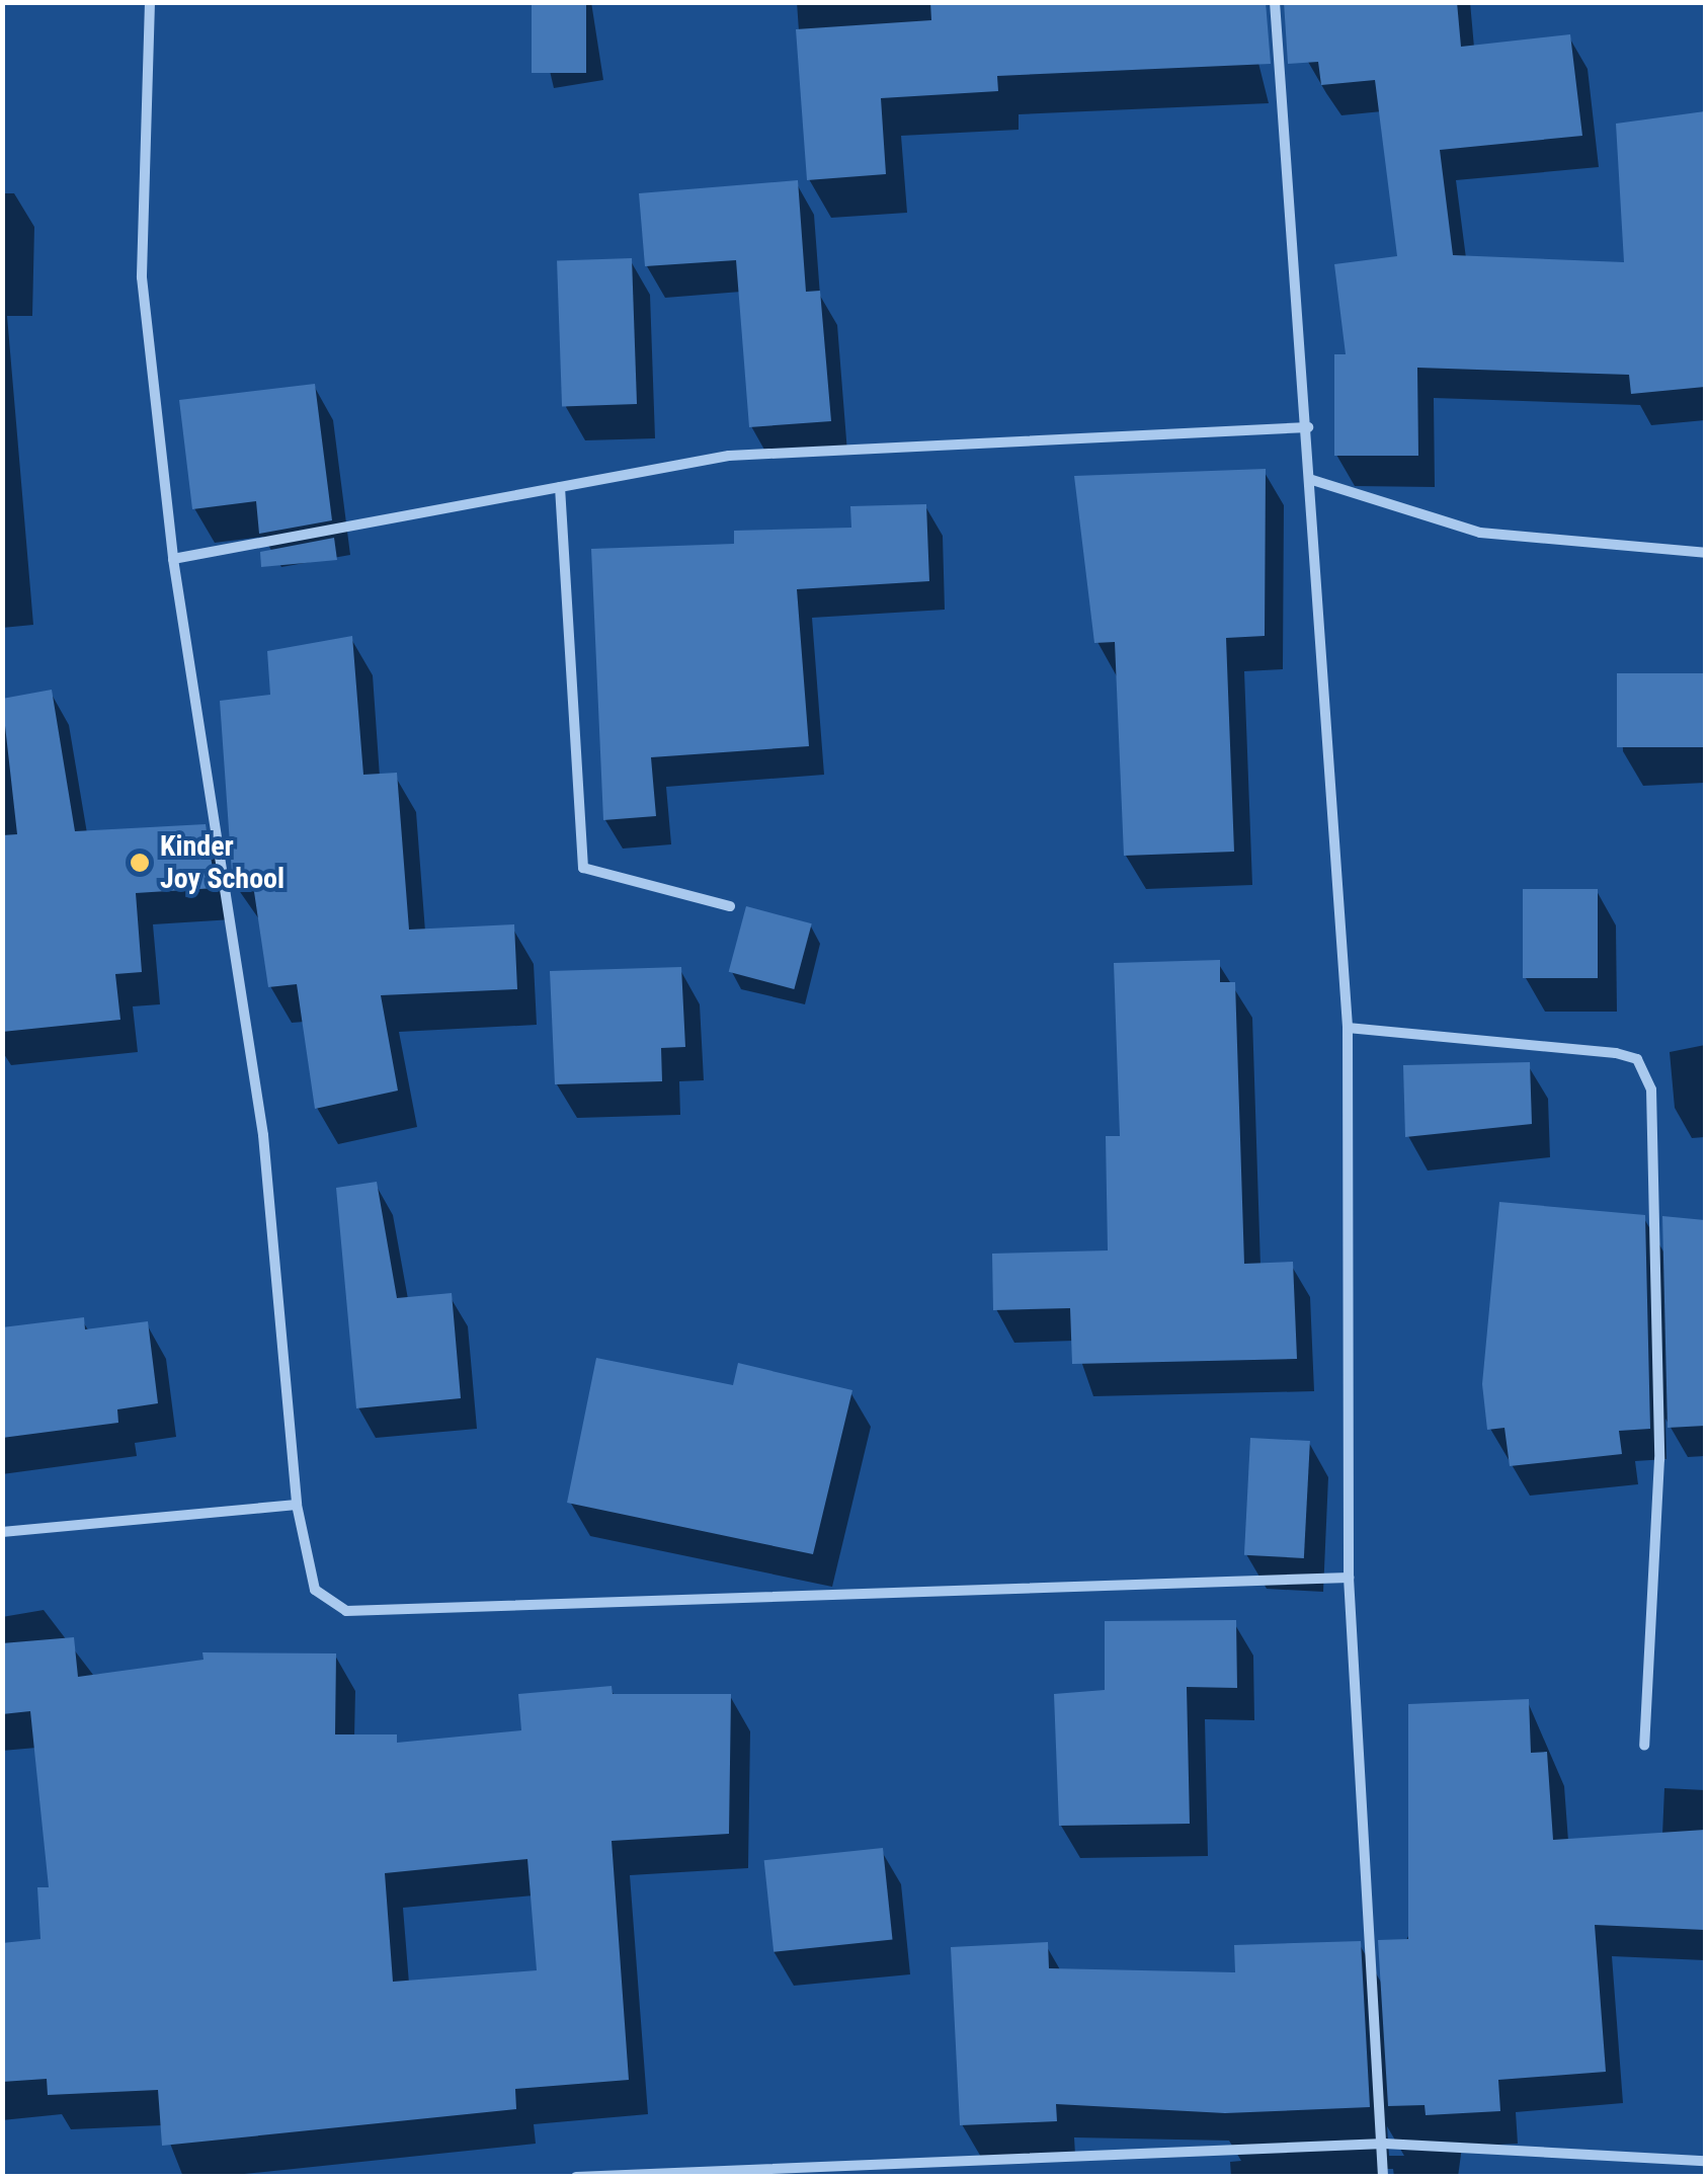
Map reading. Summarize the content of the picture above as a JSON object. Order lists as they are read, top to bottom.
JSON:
{
  "places": ["Kinder Joy School"]
}
